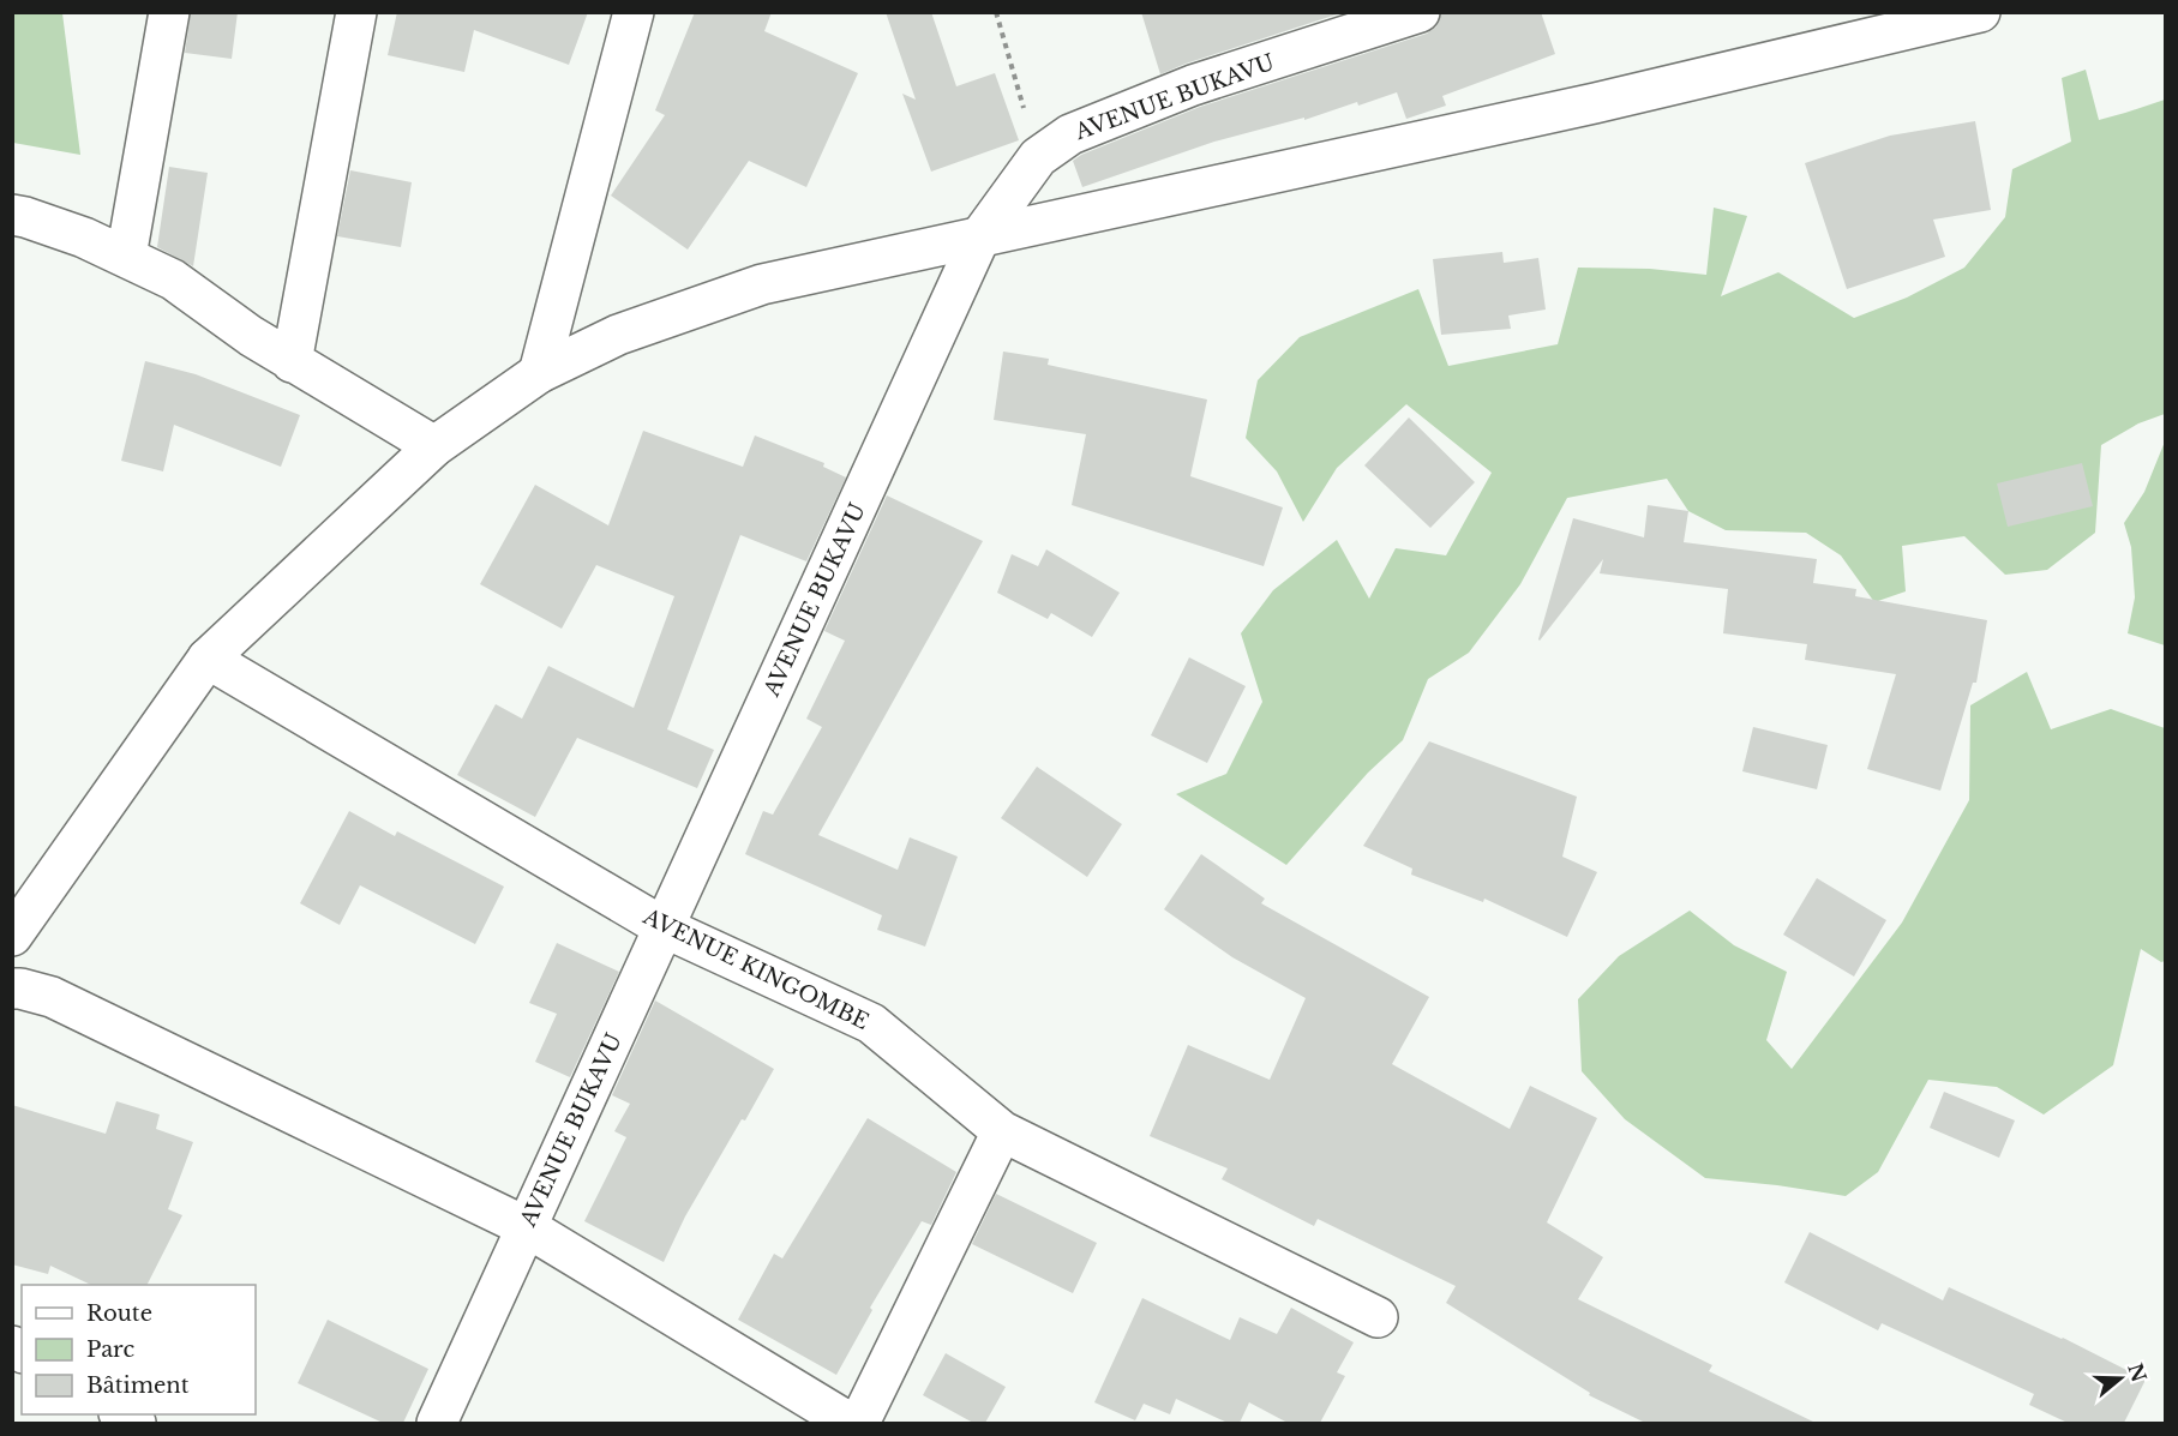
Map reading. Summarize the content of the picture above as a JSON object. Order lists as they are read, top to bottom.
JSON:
{
  "streets": {
    "street": ["AVENUE BUKAVU", "AVENUE KINGOMBE"]
  },
  "crossings": [
    ["AVENUE BUKAVU", "AVENUE KINGOMBE"]
  ],
  "legend": ["Route", "Parc", "Bâtiment"],
  "north": "right"
}
